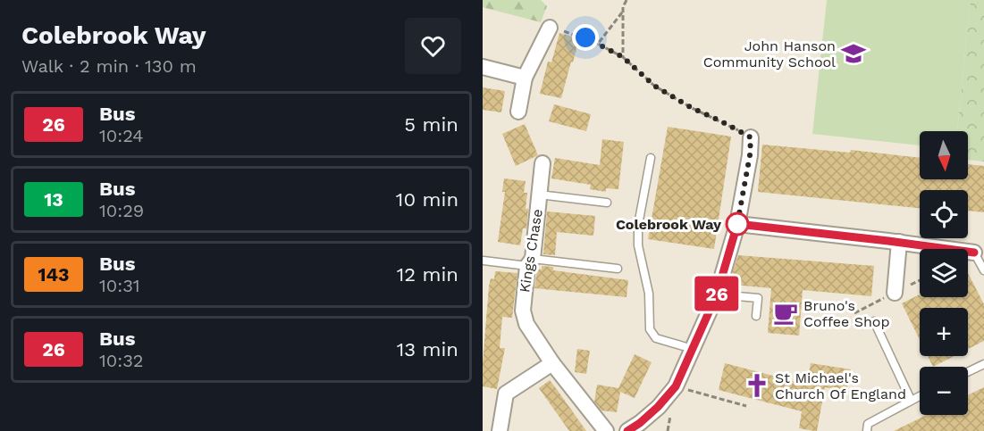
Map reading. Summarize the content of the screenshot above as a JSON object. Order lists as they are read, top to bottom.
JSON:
{
  "streets": {
    "street": ["Kings Chase"]
  },
  "places": {
    "school or university": ["John Hanson Community School"],
    "other": ["Colebrook Way"],
    "cafe": ["Bruno's Coffee Shop"],
    "church": ["St Michael's Church Of England"]
  },
  "lines": ["bus line 26"],
  "north": "bottom",
  "page": {
    "heading": ["Colebrook Way", "Walk · 2 min · 130 m"],
    "on_map": "26",
    "list": [
      {
        "mark": "26",
        "name": "Bus",
        "note": "10:24",
        "value": "5 min"
      },
      {
        "mark": "13",
        "name": "Bus",
        "note": "10:29",
        "value": "10 min"
      },
      {
        "mark": "143",
        "name": "Bus",
        "note": "10:31",
        "value": "12 min"
      },
      {
        "mark": "26",
        "name": "Bus",
        "note": "10:32",
        "value": "13 min"
      }
    ],
    "map_buttons": ["+", "−"]
  }
}
